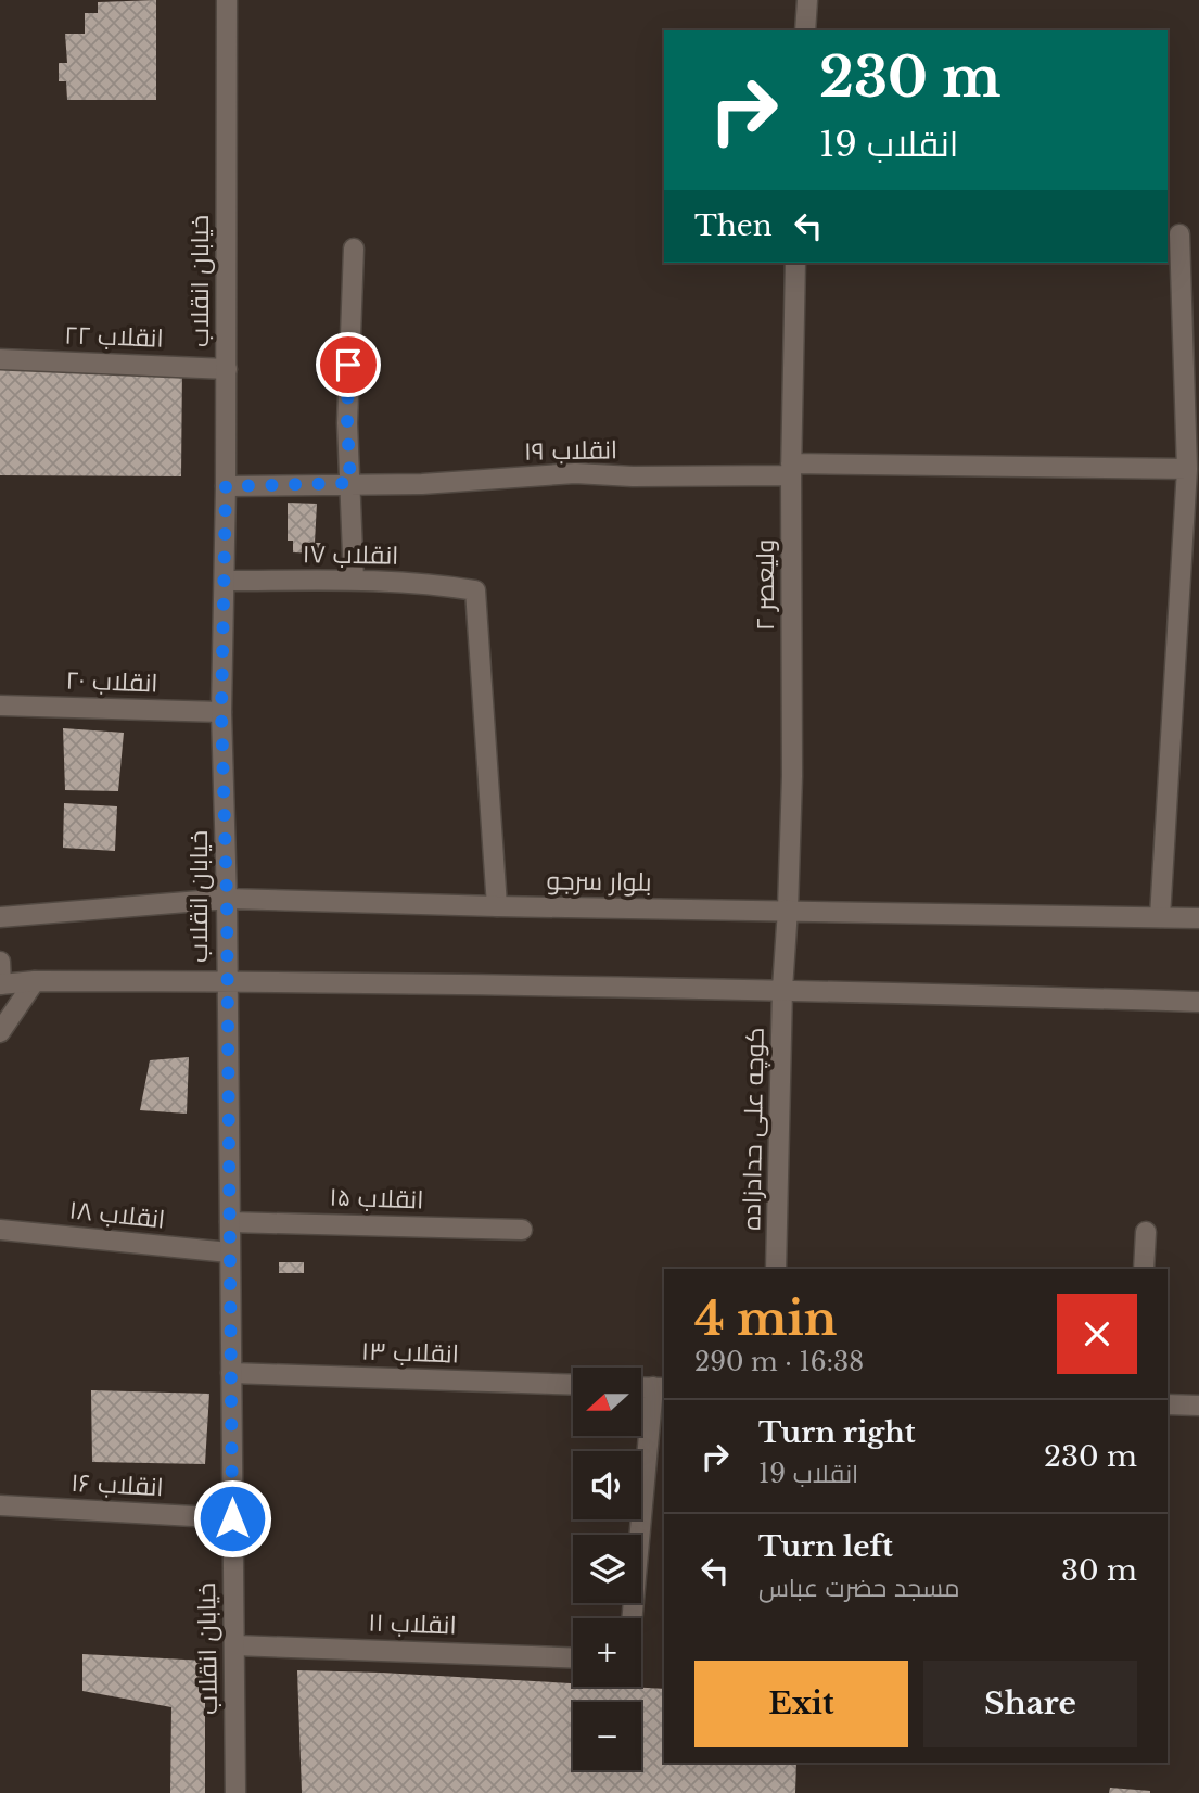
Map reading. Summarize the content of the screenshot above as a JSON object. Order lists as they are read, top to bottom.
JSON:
{
  "streets": {
    "street": [
      "خیابان انقلاب",
      "انقلاب ۲۲",
      "انقلاب ۱۹",
      "انقلاب ۱۷",
      "ولیعصر ۲",
      "انقلاب ۲۰",
      "بلوار سرجو",
      "کوچه علی حدادزاده",
      "انقلاب ۱۵",
      "انقلاب ۱۸",
      "انقلاب ۱۳",
      "انقلاب ۱۶",
      "انقلاب ۱۱"
    ]
  },
  "crossings": [
    ["خیابان انقلاب", "انقلاب ۲۲"],
    ["خیابان انقلاب", "انقلاب ۱۹"],
    ["خیابان انقلاب", "انقلاب ۱۷"],
    ["خیابان انقلاب", "انقلاب ۲۰"],
    ["خیابان انقلاب", "بلوار سرجو"],
    ["خیابان انقلاب", "انقلاب ۱۵"],
    ["خیابان انقلاب", "انقلاب ۱۸"],
    ["خیابان انقلاب", "انقلاب ۱۳"],
    ["خیابان انقلاب", "انقلاب ۱۶"],
    ["خیابان انقلاب", "انقلاب ۱۱"],
    ["انقلاب ۱۹", "ولیعصر ۲"],
    ["انقلاب ۱۷", "بلوار سرجو"],
    ["ولیعصر ۲", "بلوار سرجو"],
    ["ولیعصر ۲", "کوچه علی حدادزاده"]
  ],
  "north": "left",
  "page": {
    "turn": ["230 m", "انقلاب 19"],
    "then": "Then",
    "heading": ["4 min", "290 m · 16:38"],
    "map_buttons": ["+", "−"],
    "list": [
      {
        "name": "Turn right",
        "note": "انقلاب 19",
        "value": "230 m"
      },
      {
        "name": "Turn left",
        "note": "مسجد حضرت عباس",
        "value": "30 m"
      }
    ],
    "buttons": ["Exit", "Share"]
  }
}
